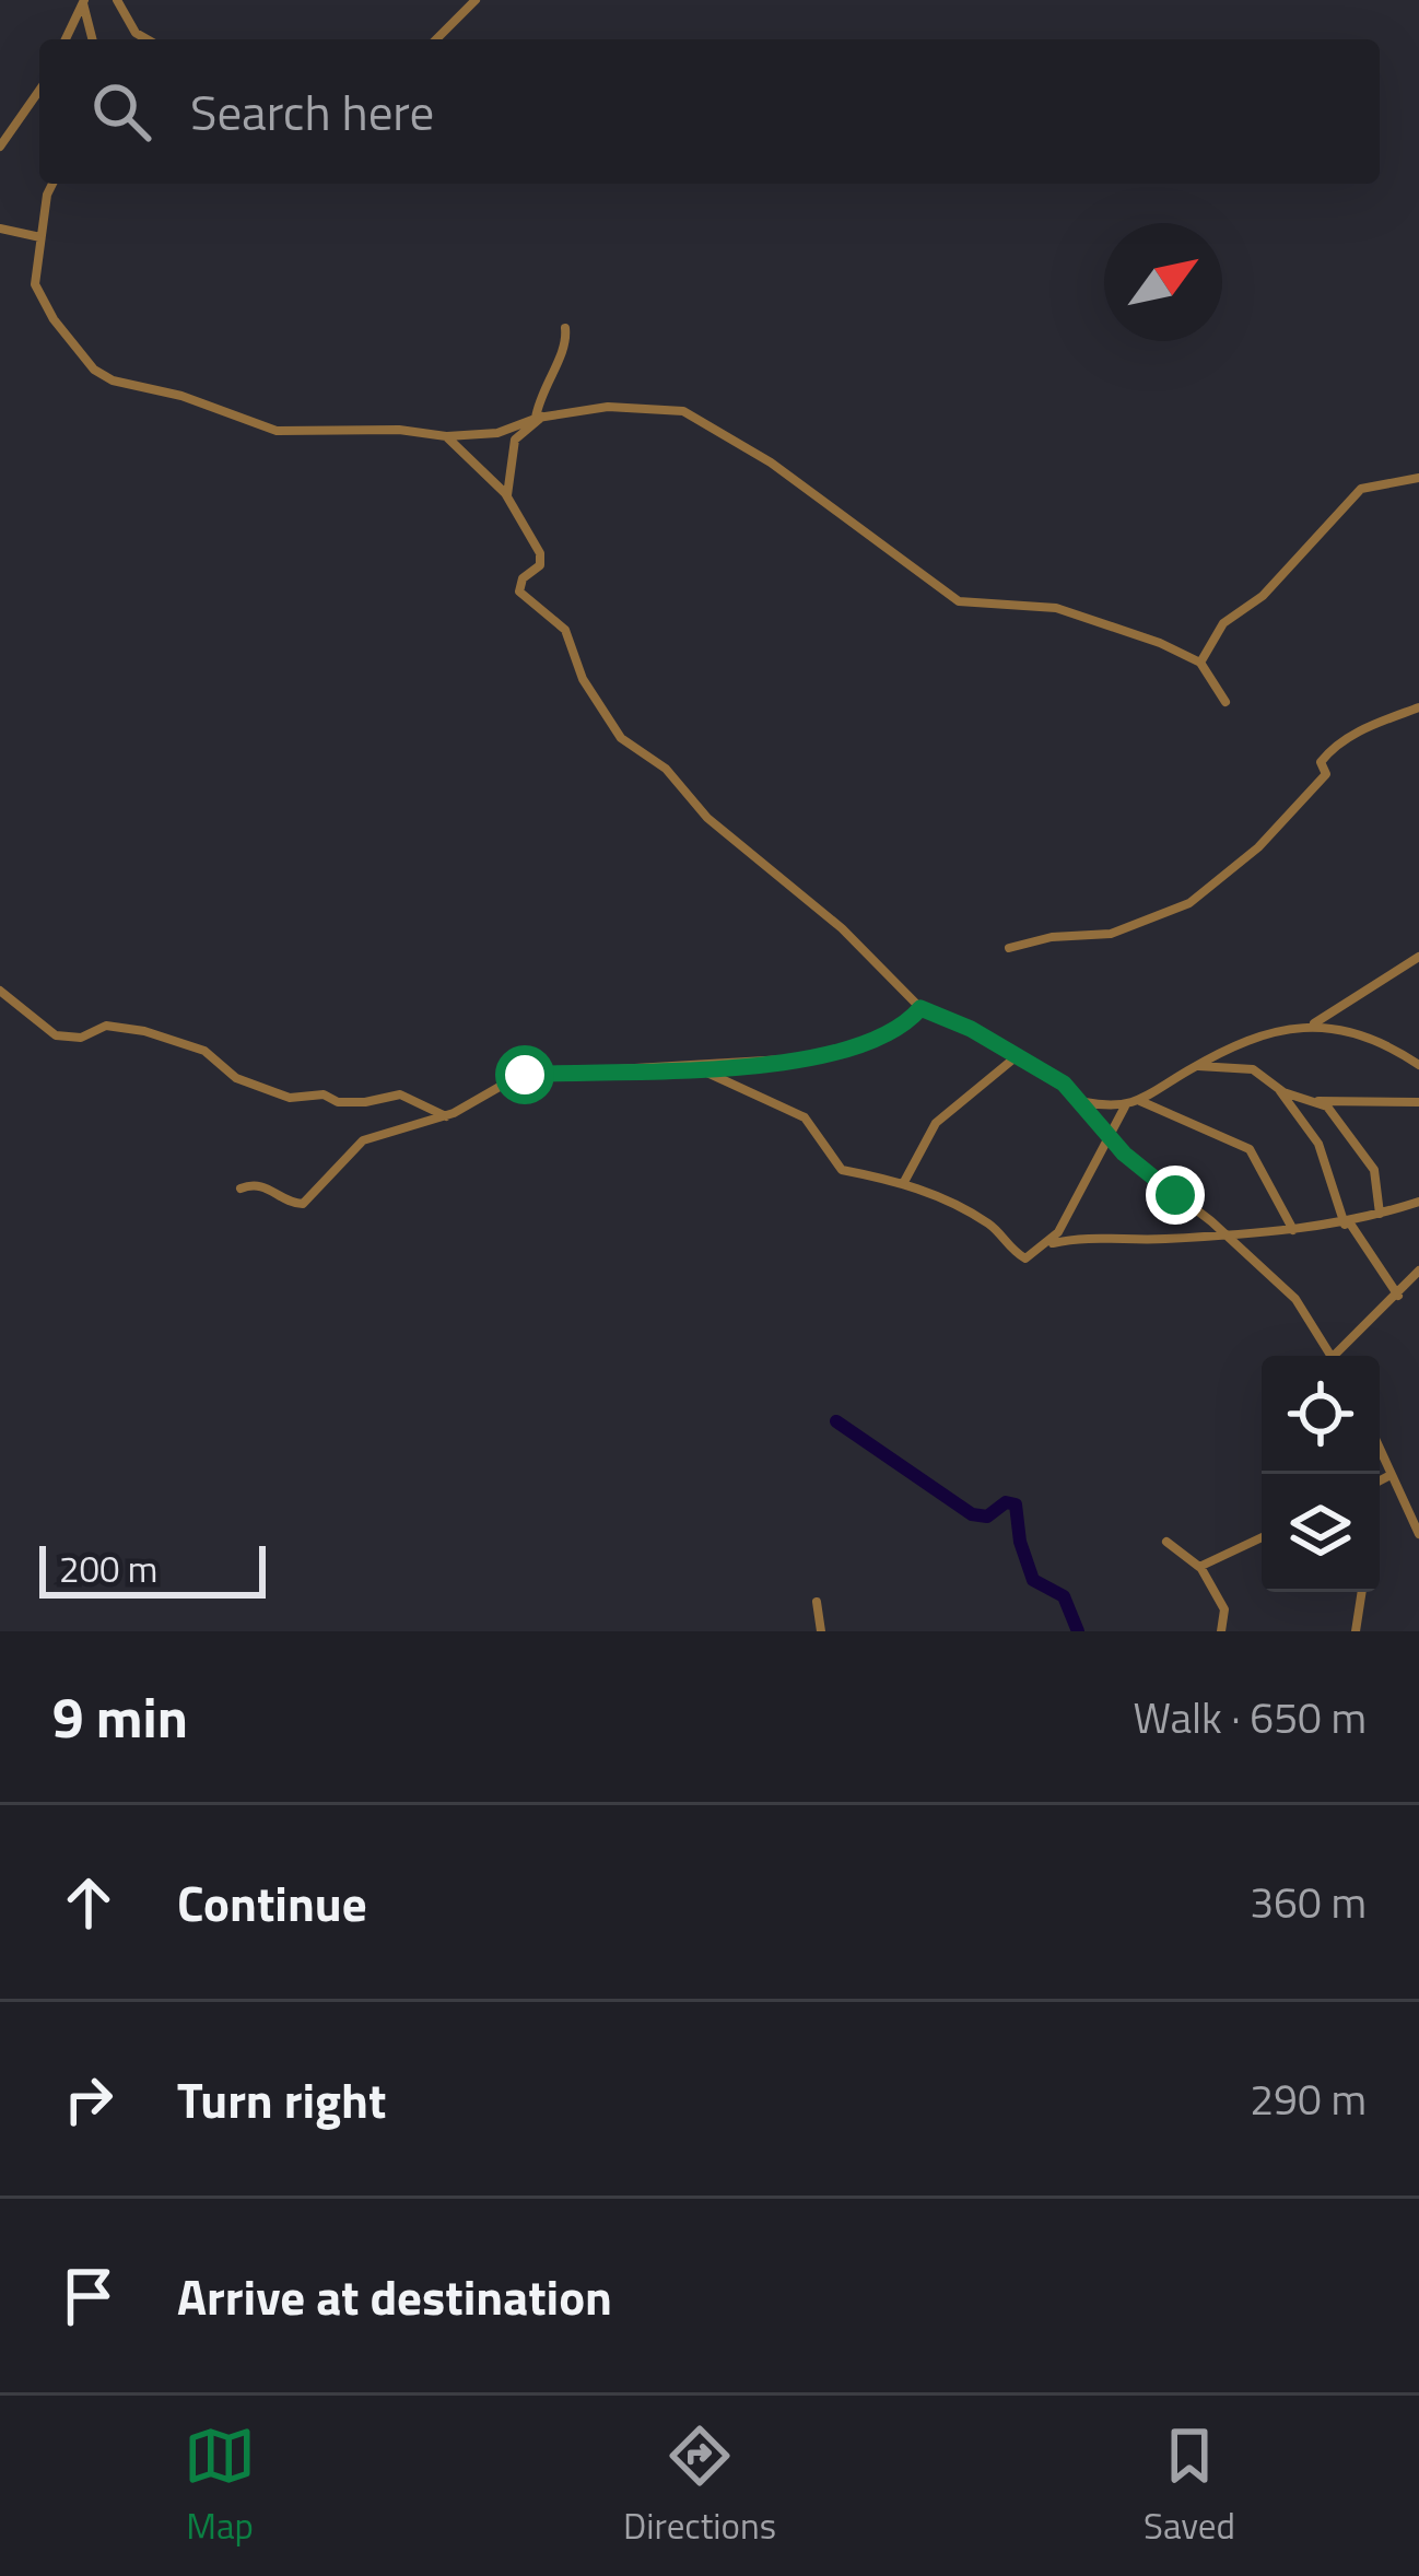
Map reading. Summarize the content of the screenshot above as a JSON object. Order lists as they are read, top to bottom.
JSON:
{
  "scale_bar": "200 m",
  "north": "top right",
  "page": {
    "search": "Search here",
    "scale": "200 m",
    "heading": ["9 min", "Walk · 650 m"],
    "list": [
      ["Continue", "360 m"],
      ["Turn right", "290 m"],
      "Arrive at destination"
    ],
    "nav": ["Map", "Directions", "Saved"]
  }
}
